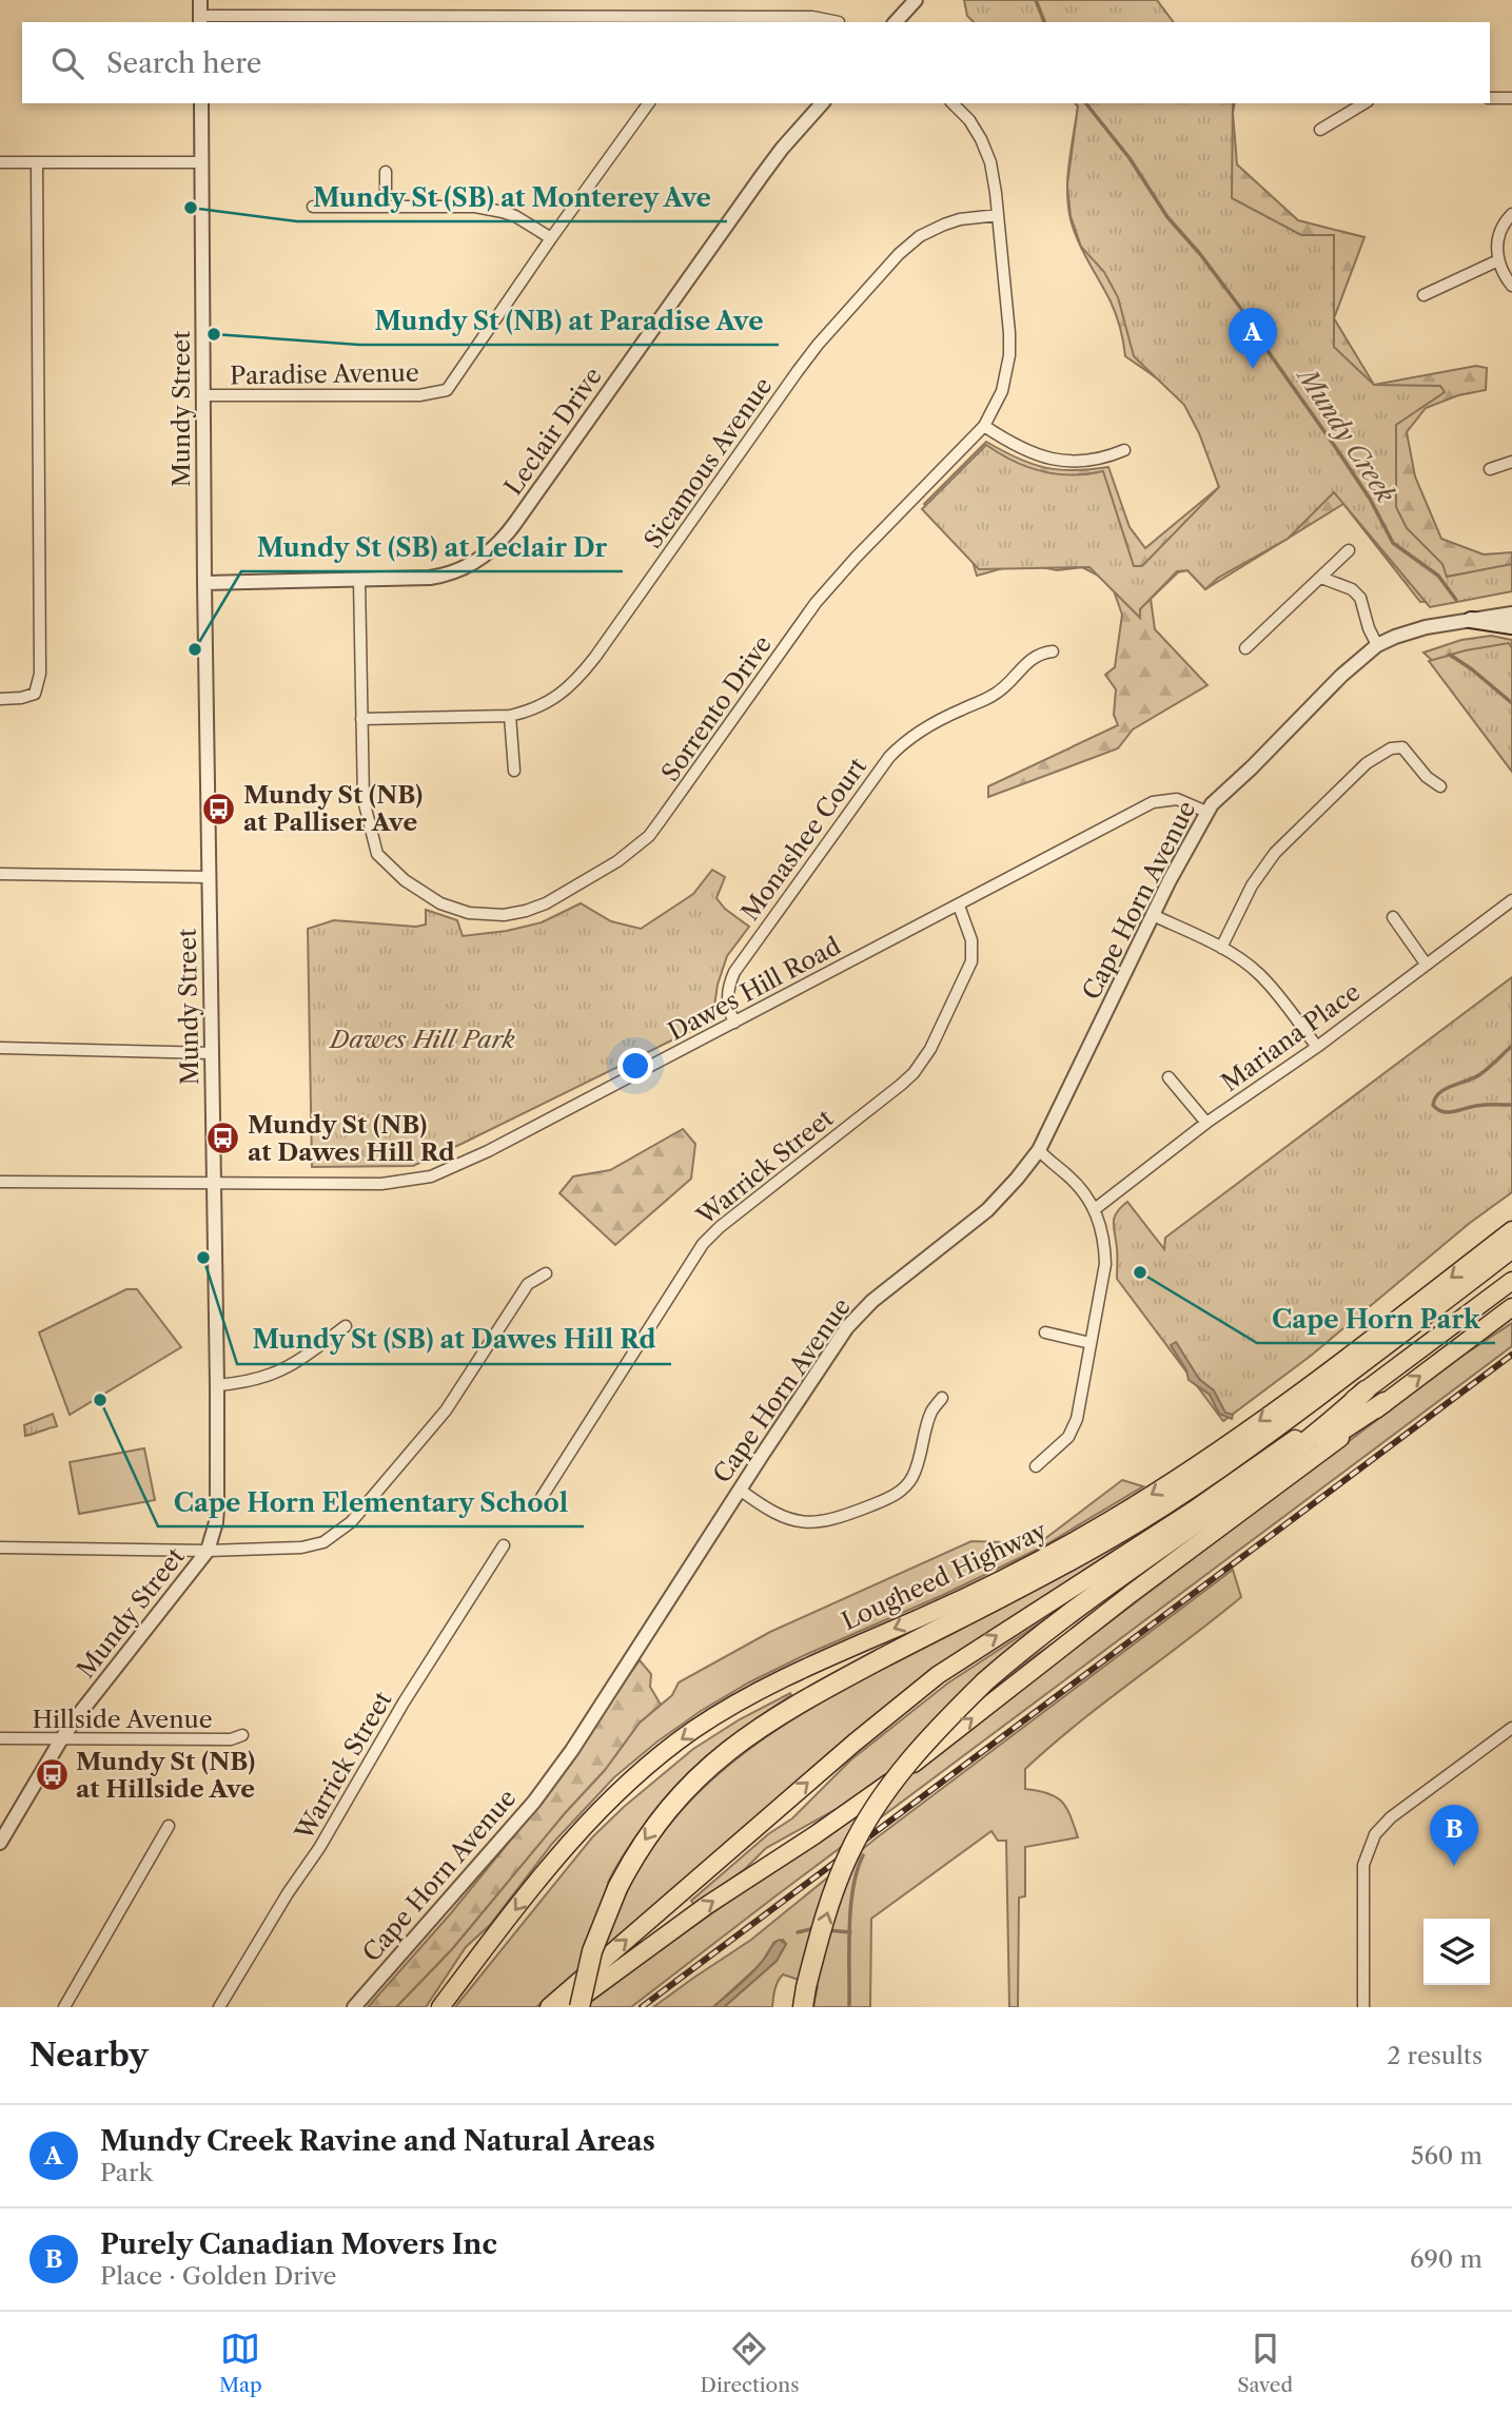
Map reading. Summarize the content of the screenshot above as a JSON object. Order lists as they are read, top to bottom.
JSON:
{
  "streets": {
    "main road": ["Lougheed Highway"],
    "street": [
      "Paradise Avenue",
      "Mundy Street",
      "Leclair Drive",
      "Sicamous Avenue",
      "Sorrento Drive",
      "Monashee Court",
      "Cape Horn Avenue",
      "Dawes Hill Road",
      "Mariana Place",
      "Warrick Street",
      "Hillside Avenue"
    ]
  },
  "crossings": [
    ["Paradise Avenue", "Mundy Street"],
    ["Mundy Street", "Leclair Drive"],
    ["Mundy Street", "Dawes Hill Road"],
    ["Mundy Street", "Hillside Avenue"],
    ["Leclair Drive", "Sorrento Drive"],
    ["Sicamous Avenue", "Sorrento Drive"],
    ["Monashee Court", "Dawes Hill Road"],
    ["Cape Horn Avenue", "Dawes Hill Road"],
    ["Dawes Hill Road", "Warrick Street"]
  ],
  "water": ["Mundy Creek"],
  "parks": ["Dawes Hill Park"],
  "places": {
    "other": [
      "Mundy St (SB) at Monterey Ave",
      "Mundy St (NB) at Paradise Ave",
      "Mundy St (SB) at Leclair Dr",
      "Mundy St (SB) at Dawes Hill Rd",
      "Cape Horn Park",
      "Cape Horn Elementary School"
    ],
    "bus stop": ["Mundy St (NB) at Palliser Ave", "Mundy St (NB) at Dawes Hill Rd", "Mundy St (NB) at Hillside Ave"]
  },
  "page": {
    "search": "Search here",
    "pins": ["A", "B"],
    "heading": ["Nearby", "2 results"],
    "list": [
      {
        "mark": "A",
        "name": "Mundy Creek Ravine and Natural Areas",
        "note": "Park",
        "value": "560 m"
      },
      {
        "mark": "B",
        "name": "Purely Canadian Movers Inc",
        "note": "Place · Golden Drive",
        "value": "690 m"
      }
    ],
    "nav": ["Map", "Directions", "Saved"]
  }
}
